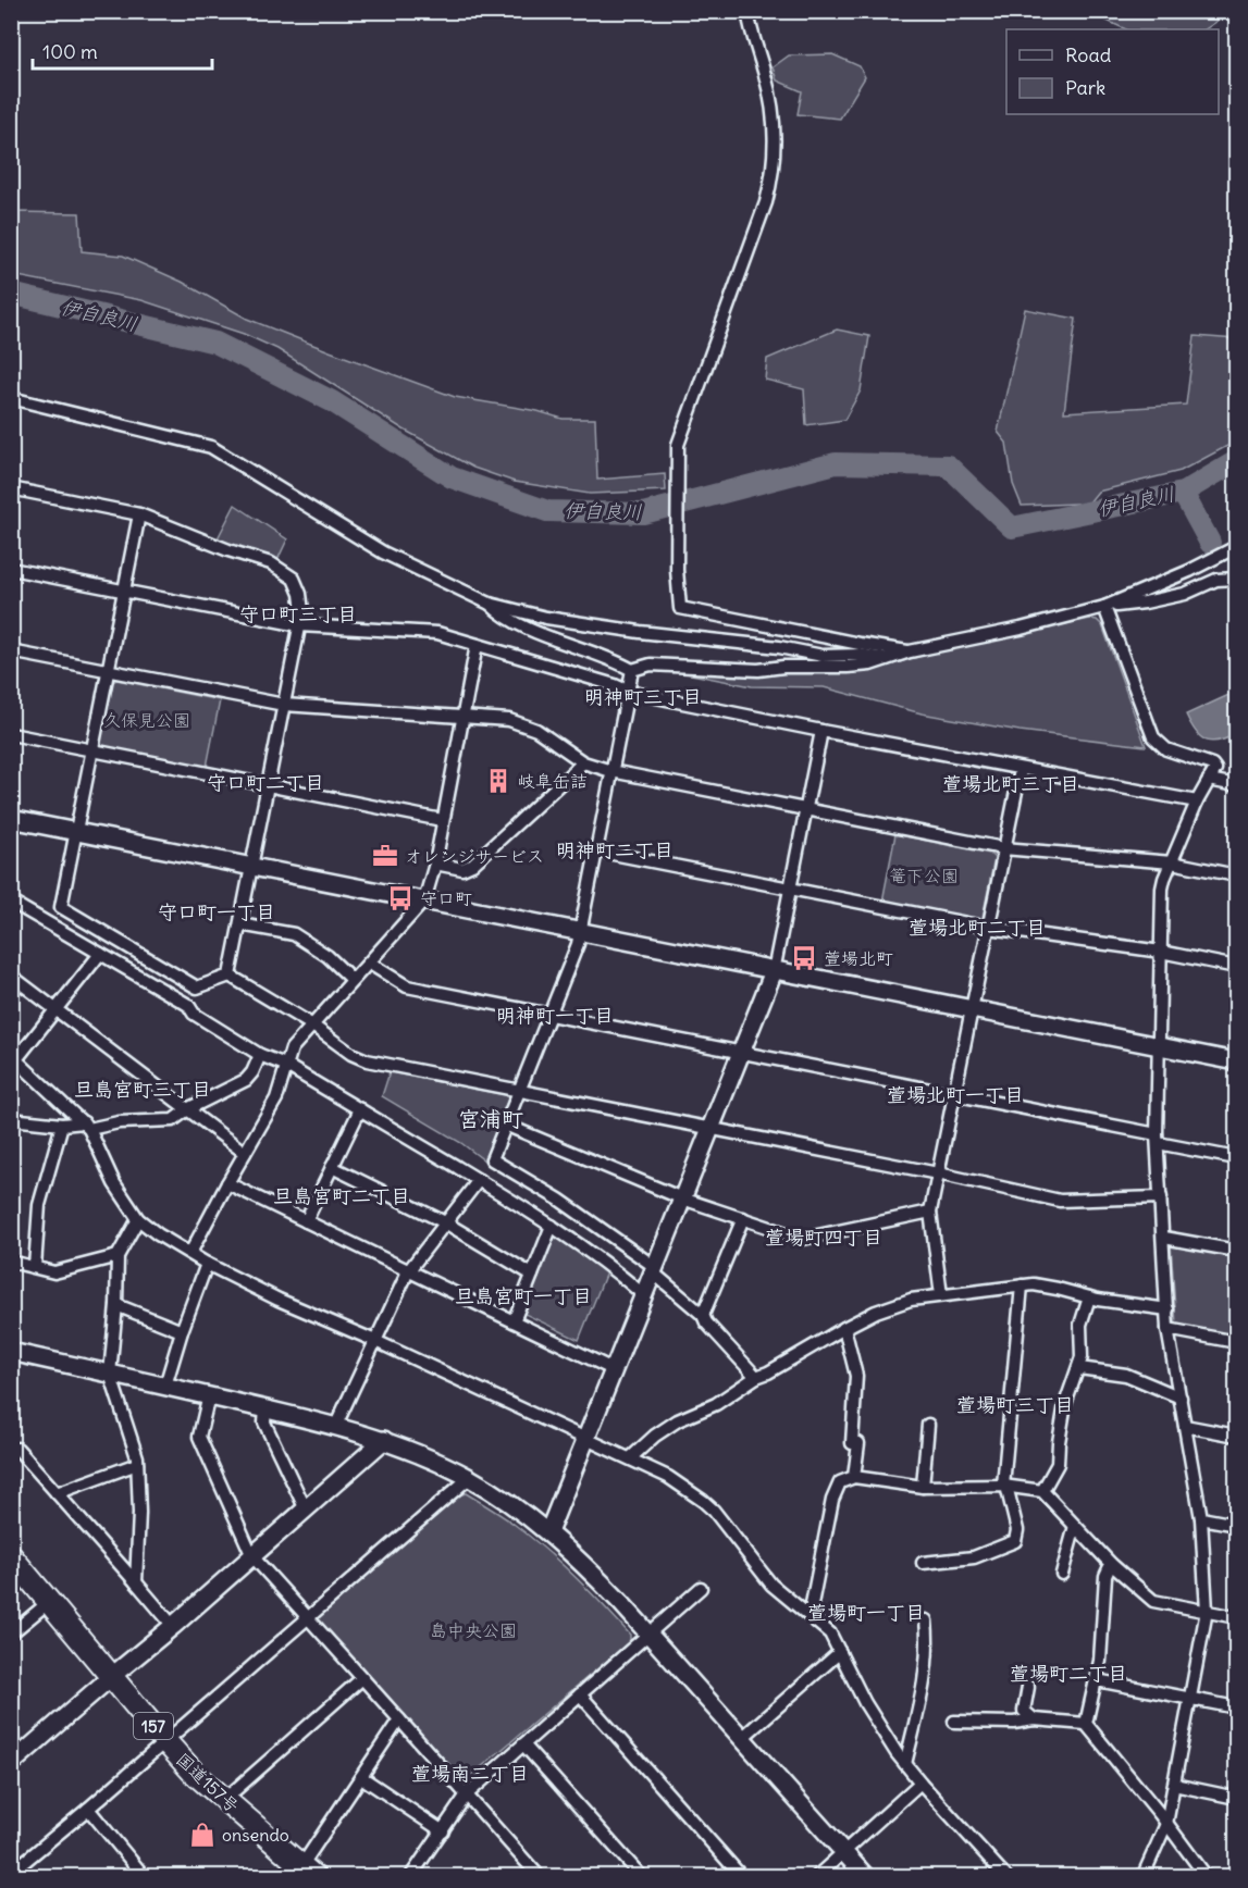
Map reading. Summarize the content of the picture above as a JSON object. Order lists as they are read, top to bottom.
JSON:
{
  "streets": {
    "highway": ["157", "国道157号"]
  },
  "districts": [
    "守口町三丁目",
    "明神町三丁目",
    "守口町二丁目",
    "萱場北町三丁目",
    "明神町二丁目",
    "守口町一丁目",
    "萱場北町二丁目",
    "明神町一丁目",
    "旦島宮町三丁目",
    "萱場北町一丁目",
    "宮浦町",
    "旦島宮町二丁目",
    "萱場町四丁目",
    "旦島宮町一丁目",
    "萱場町三丁目",
    "萱場町一丁目",
    "萱場町二丁目",
    "萱場南二丁目"
  ],
  "water": ["伊自良川"],
  "parks": ["久保見公園", "篭下公園", "島中央公園"],
  "places": {
    "building": ["岐阜缶詰"],
    "office": ["オレンジサービス"],
    "bus stop": ["守口町", "萱場北町"],
    "shop": ["onsendo"]
  },
  "legend": ["Road", "Park"],
  "scale_bar": "100 m"
}
